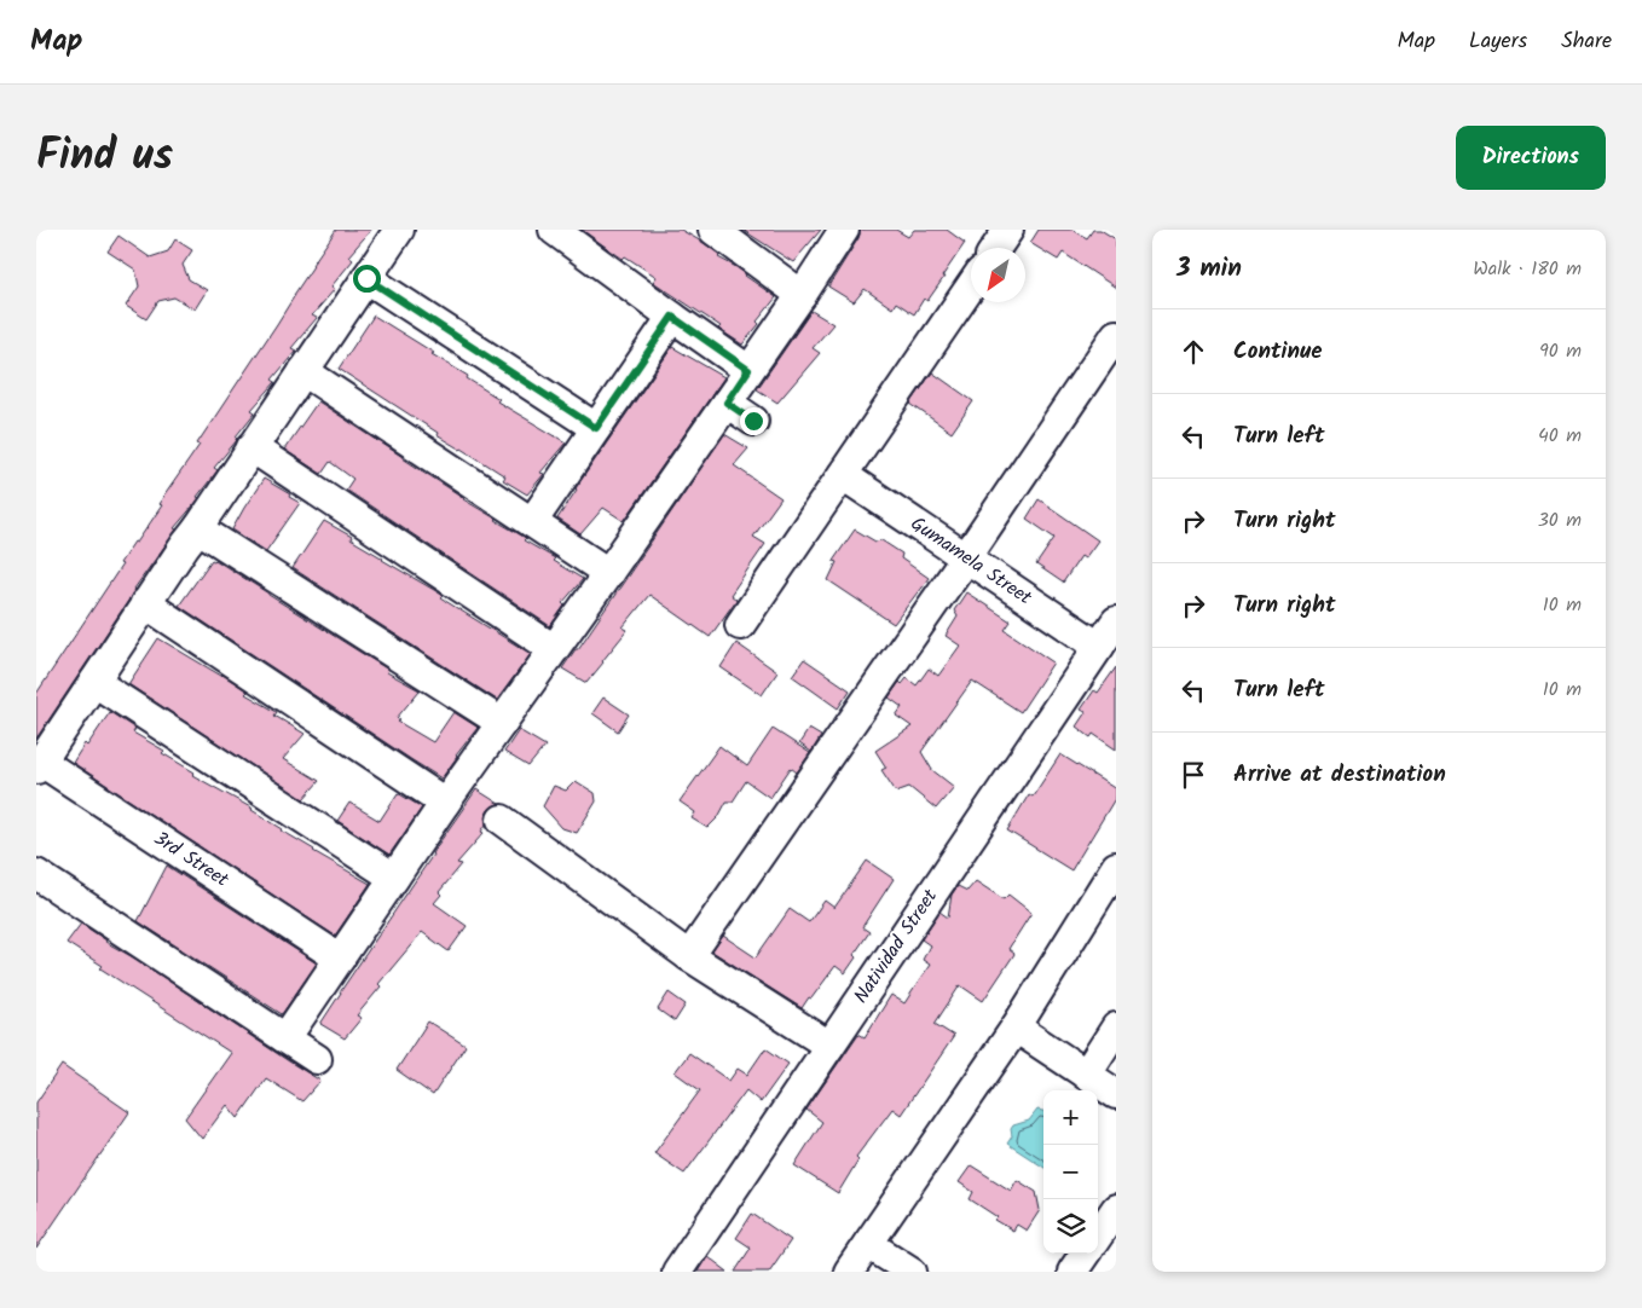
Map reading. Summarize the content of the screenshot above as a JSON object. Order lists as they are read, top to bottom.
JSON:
{
  "streets": {
    "street": ["Gumamela Street", "3rd Street", "Natividad Street"]
  },
  "crossings": [
    ["Gumamela Street", "Natividad Street"]
  ],
  "north": "bottom left",
  "page": {
    "header": "Map",
    "nav": ["Map", "Layers", "Share"],
    "title": "Find us",
    "buttons": "Directions",
    "heading": ["3 min", "Walk · 180 m"],
    "list": [
      ["Continue", "90 m"],
      ["Turn left", "40 m"],
      ["Turn right", "30 m"],
      ["Turn right", "10 m"],
      ["Turn left", "10 m"],
      "Arrive at destination"
    ],
    "map_buttons": ["+", "−"]
  }
}
